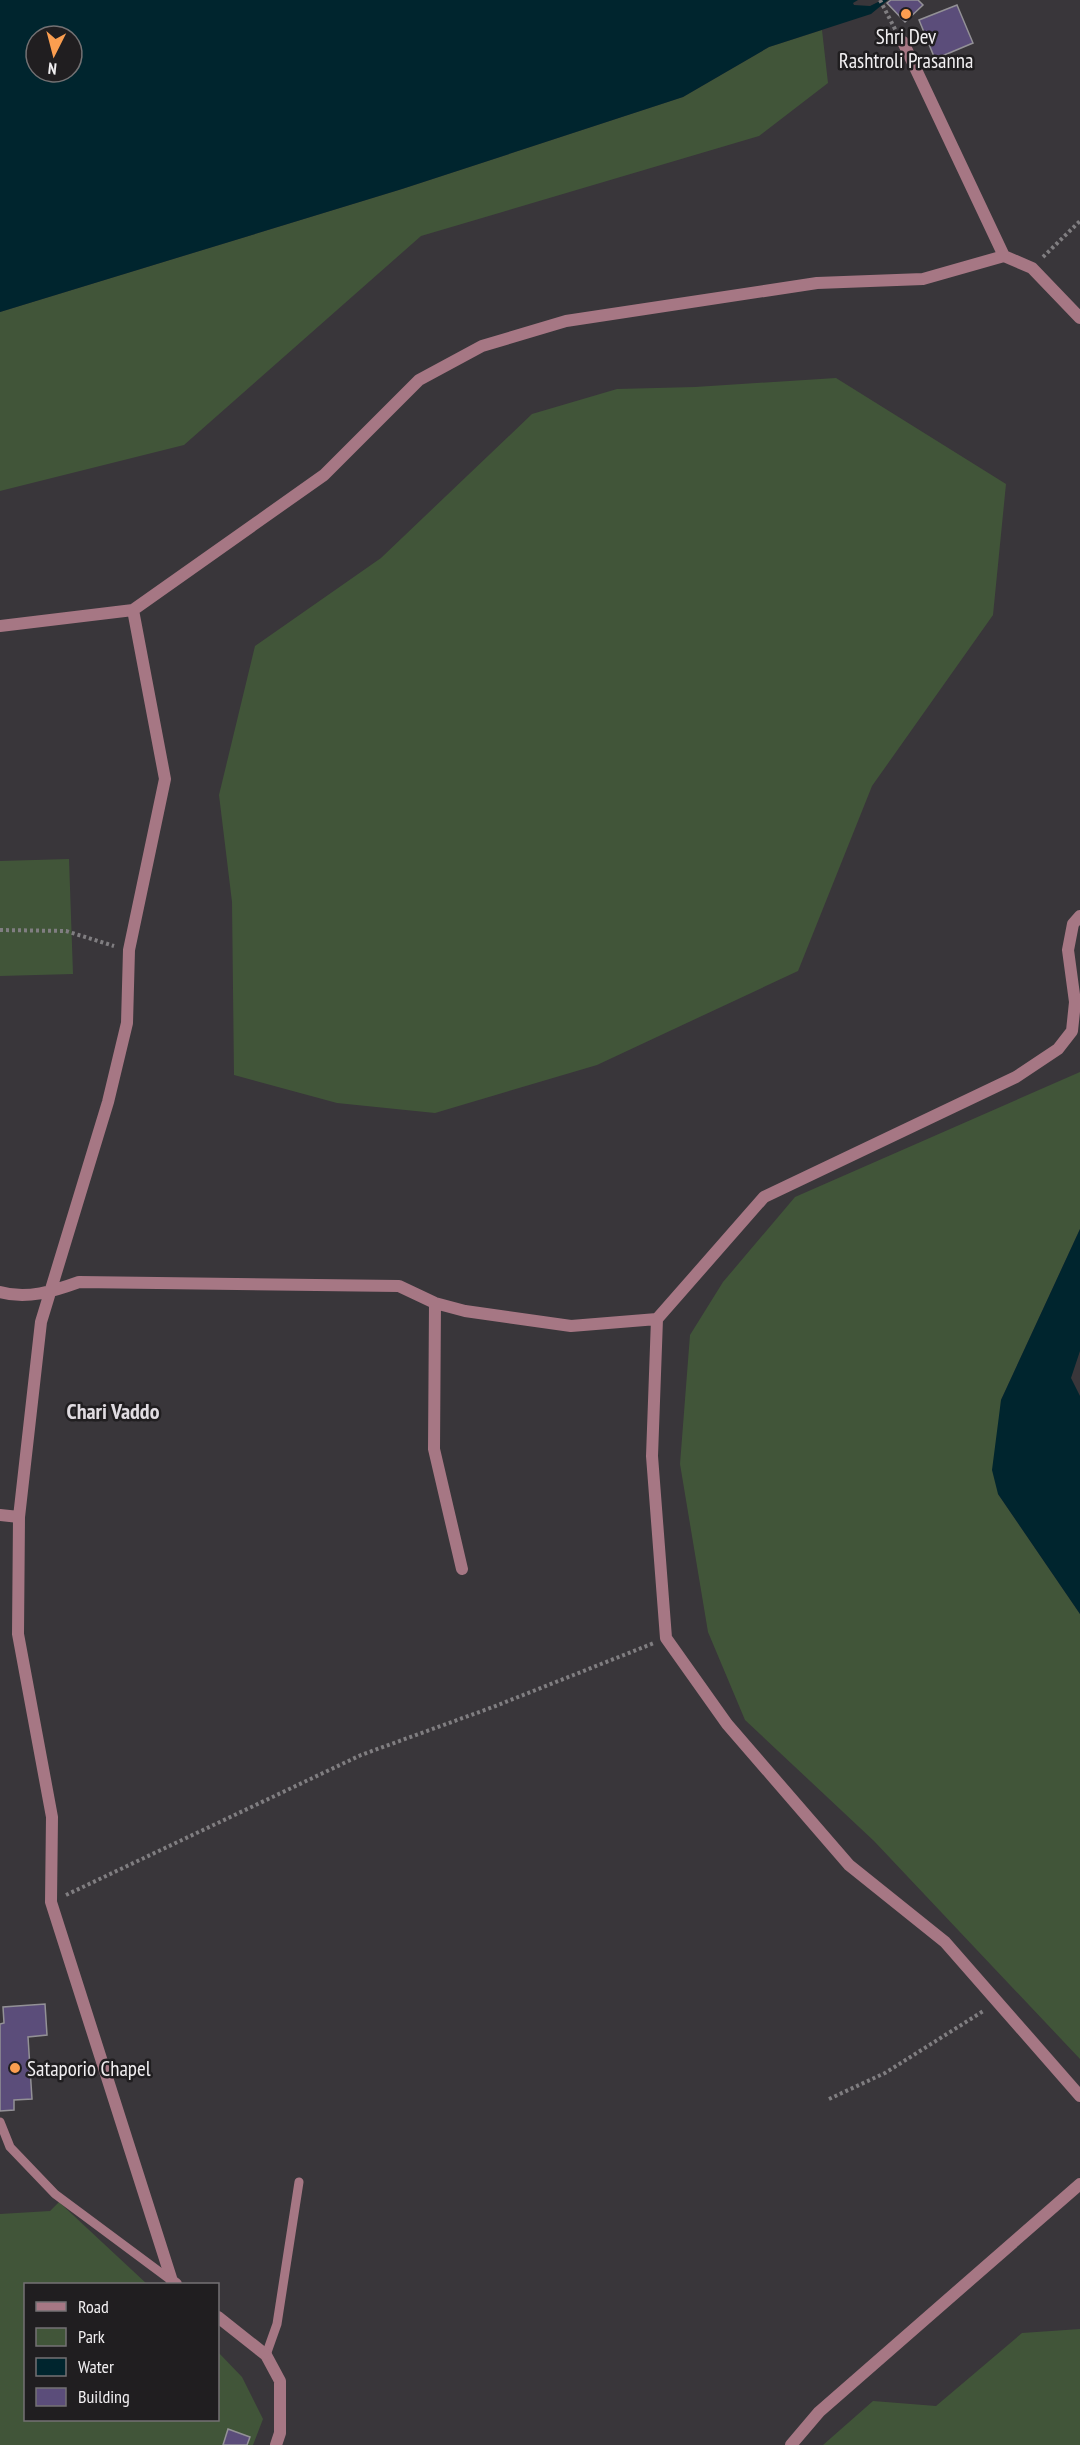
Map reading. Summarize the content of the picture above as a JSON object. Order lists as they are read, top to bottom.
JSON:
{
  "districts": ["Chari Vaddo"],
  "places": ["Shri Dev Rashtroli Prasanna", "Sataporio Chapel"],
  "legend": [
    "Road",
    "Park",
    "Water",
    "Building"
  ],
  "north": "bottom"
}
